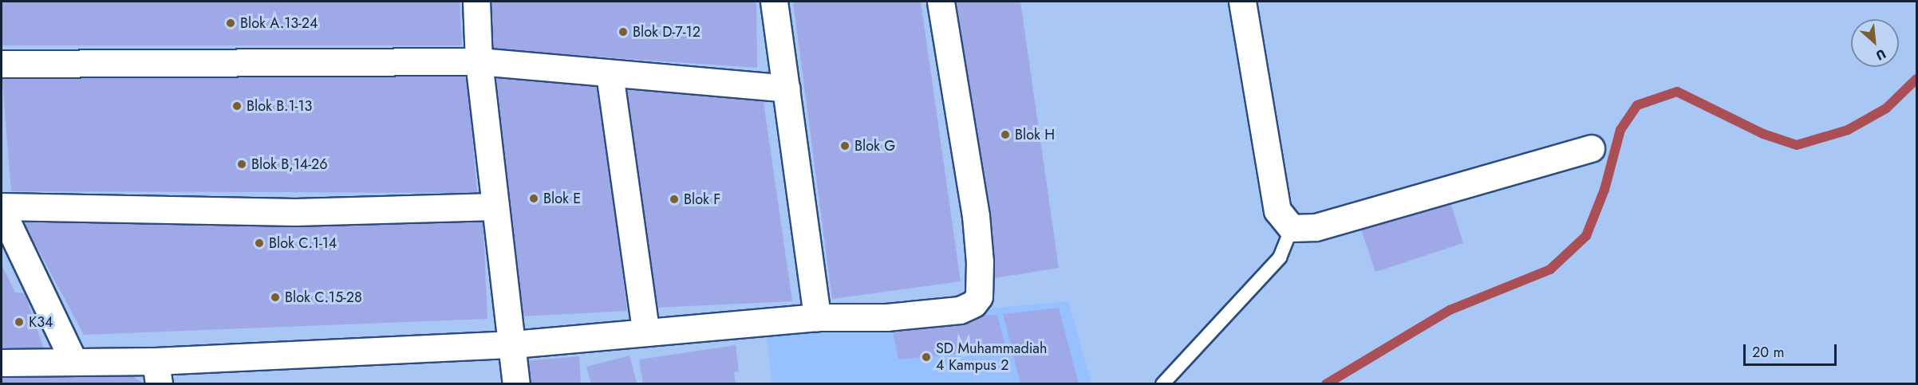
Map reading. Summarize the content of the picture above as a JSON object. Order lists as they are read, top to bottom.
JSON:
{
  "places": [
    "Blok A.13-24",
    "Blok D-7-12",
    "Blok B.1-13",
    "Blok H",
    "Blok G",
    "Blok B,14-26",
    "Blok E",
    "Blok F",
    "Blok C.1-14",
    "Blok C.15-28",
    "K34",
    "SD Muhammadiah 4 Kampus 2"
  ],
  "scale_bar": "20 m",
  "north": "bottom right"
}
